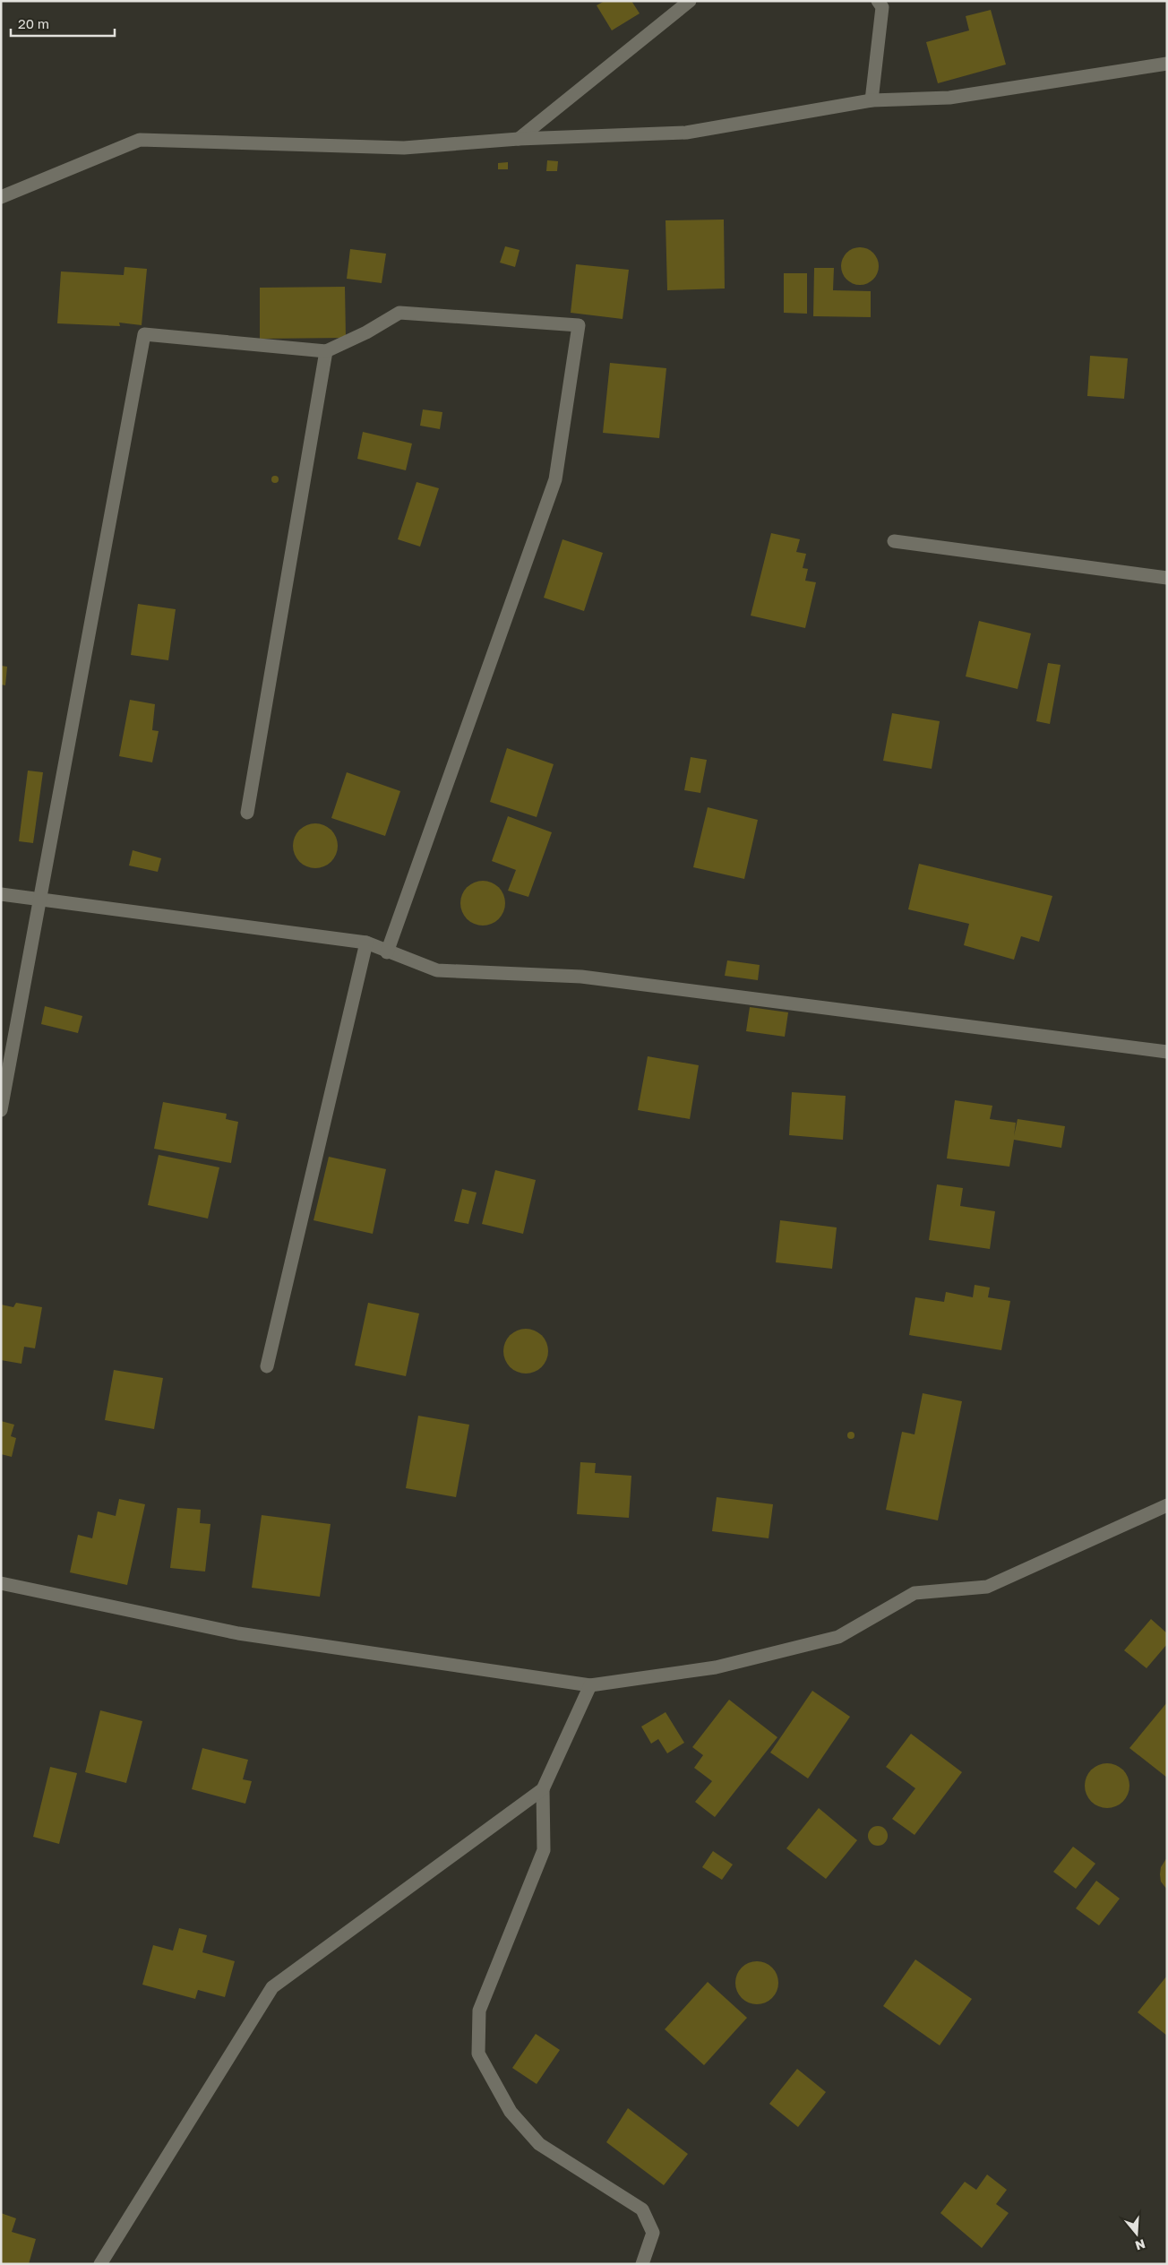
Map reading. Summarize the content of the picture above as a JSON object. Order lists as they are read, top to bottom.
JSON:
{
  "scale_bar": "20 m",
  "north": "bottom"
}
